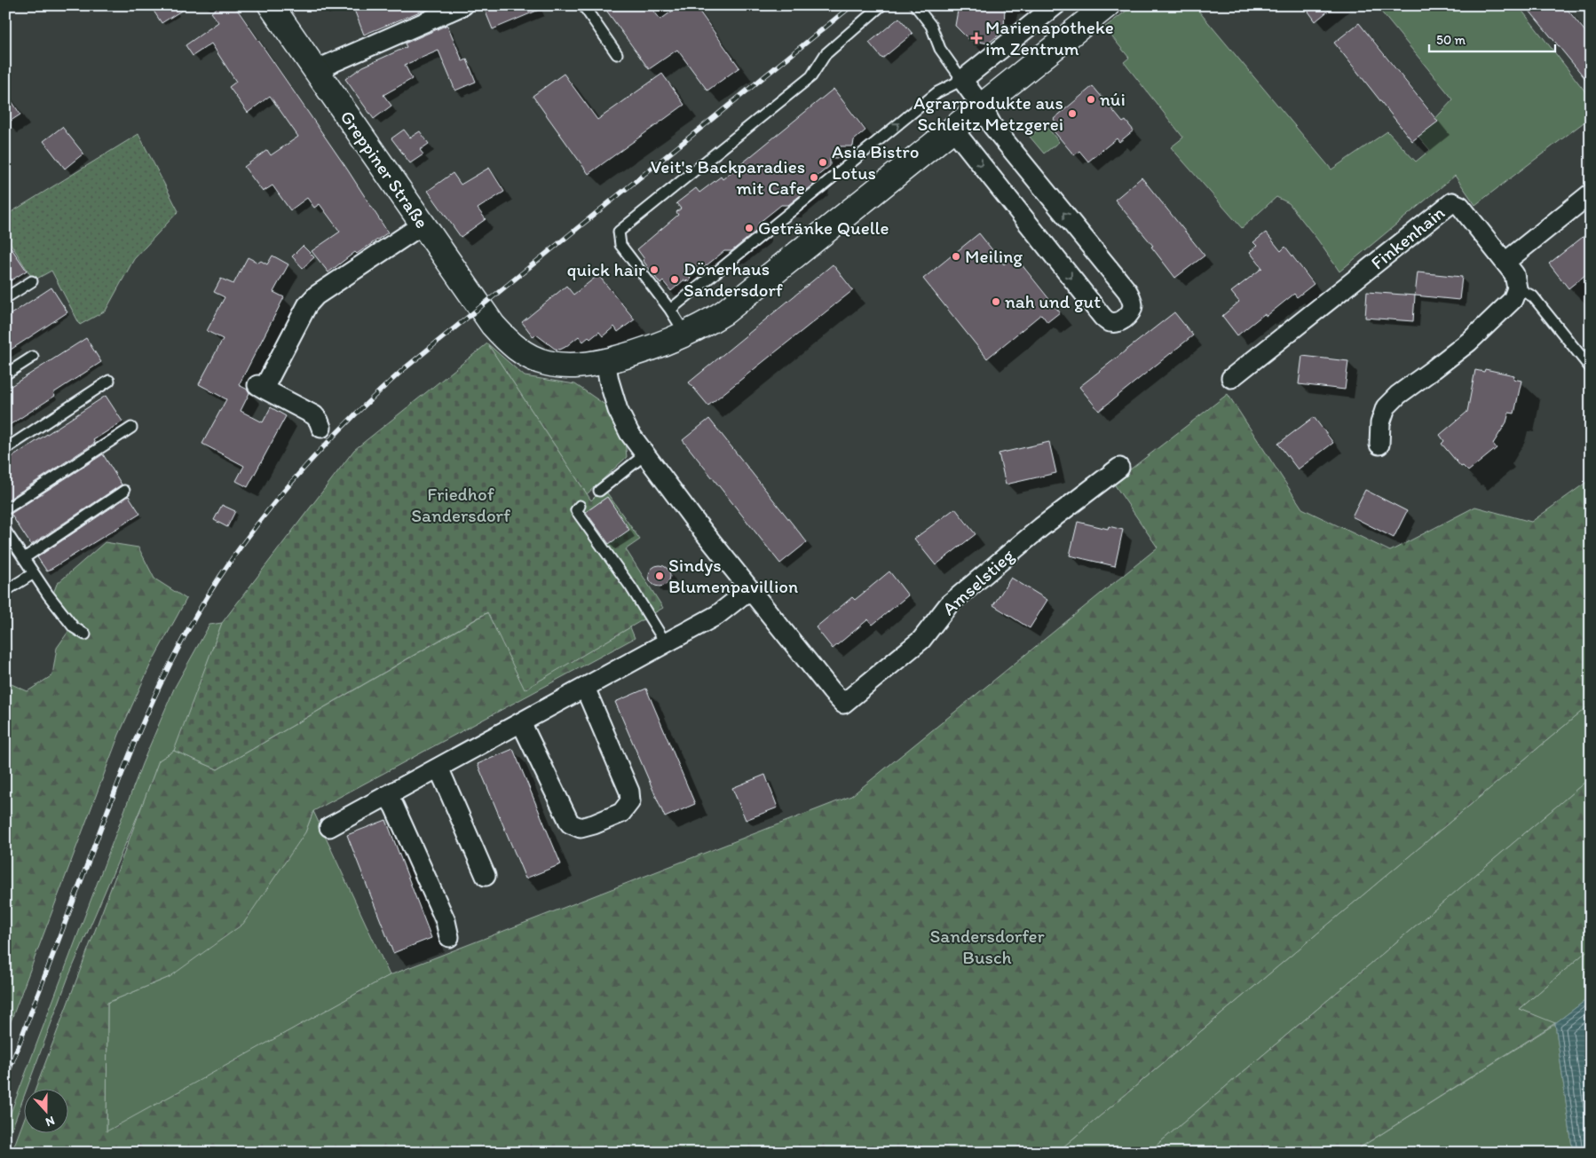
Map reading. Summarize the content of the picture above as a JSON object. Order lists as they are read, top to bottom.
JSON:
{
  "streets": {
    "street": ["Greppiner Straße", "Finkenhain", "Amselstieg"]
  },
  "parks": ["Friedhof Sandersdorf", "Sandersdorfer Busch"],
  "places": {
    "health": ["Marienapotheke im Zentrum"],
    "other": [
      "núi",
      "Agrarprodukte aus Schleitz Metzgerei",
      "Asia Bistro Lotus",
      "Veit's Backparadies mit Cafe",
      "Getränke Quelle",
      "Meiling",
      "quick hair",
      "Dönerhaus Sandersdorf",
      "nah und gut",
      "Sindys Blumenpavillion"
    ]
  },
  "scale_bar": "50 m",
  "north": "bottom"
}
